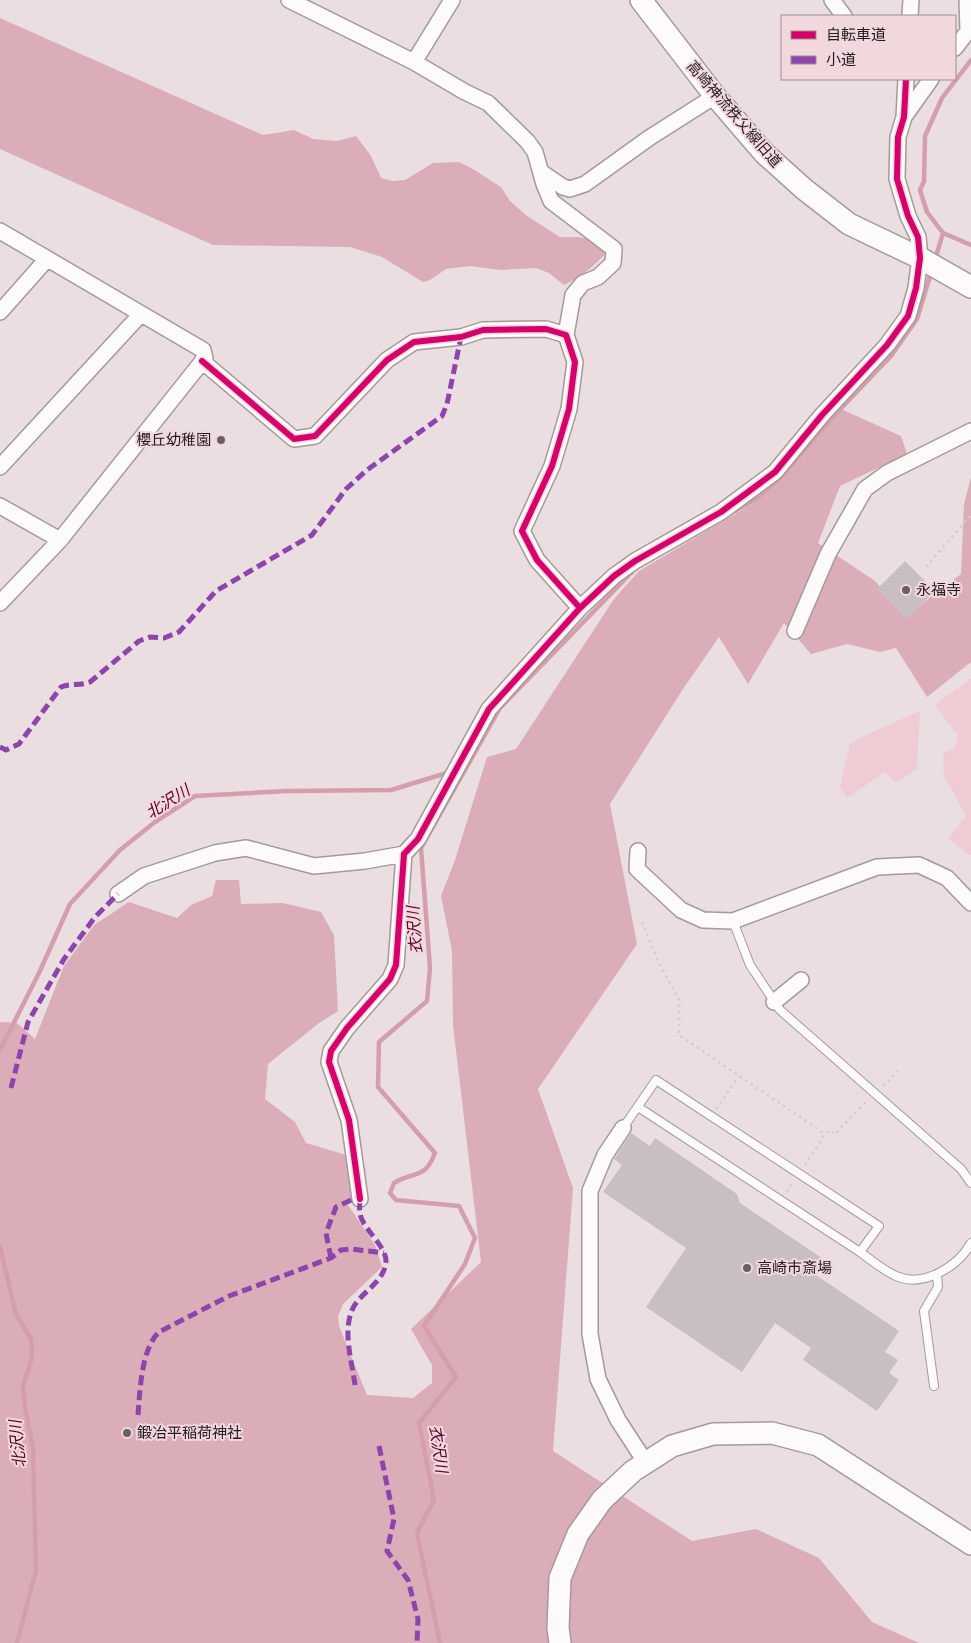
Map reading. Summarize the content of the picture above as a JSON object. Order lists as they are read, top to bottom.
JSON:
{
  "streets": {
    "street": ["高崎神流秩父線旧道"]
  },
  "water": ["北沢川", "衣沢川"],
  "places": [
    "櫻丘幼稚園",
    "永福寺",
    "高崎市斎場",
    "鍛冶平稲荷神社"
  ],
  "legend": ["自転車道", "小道"]
}
